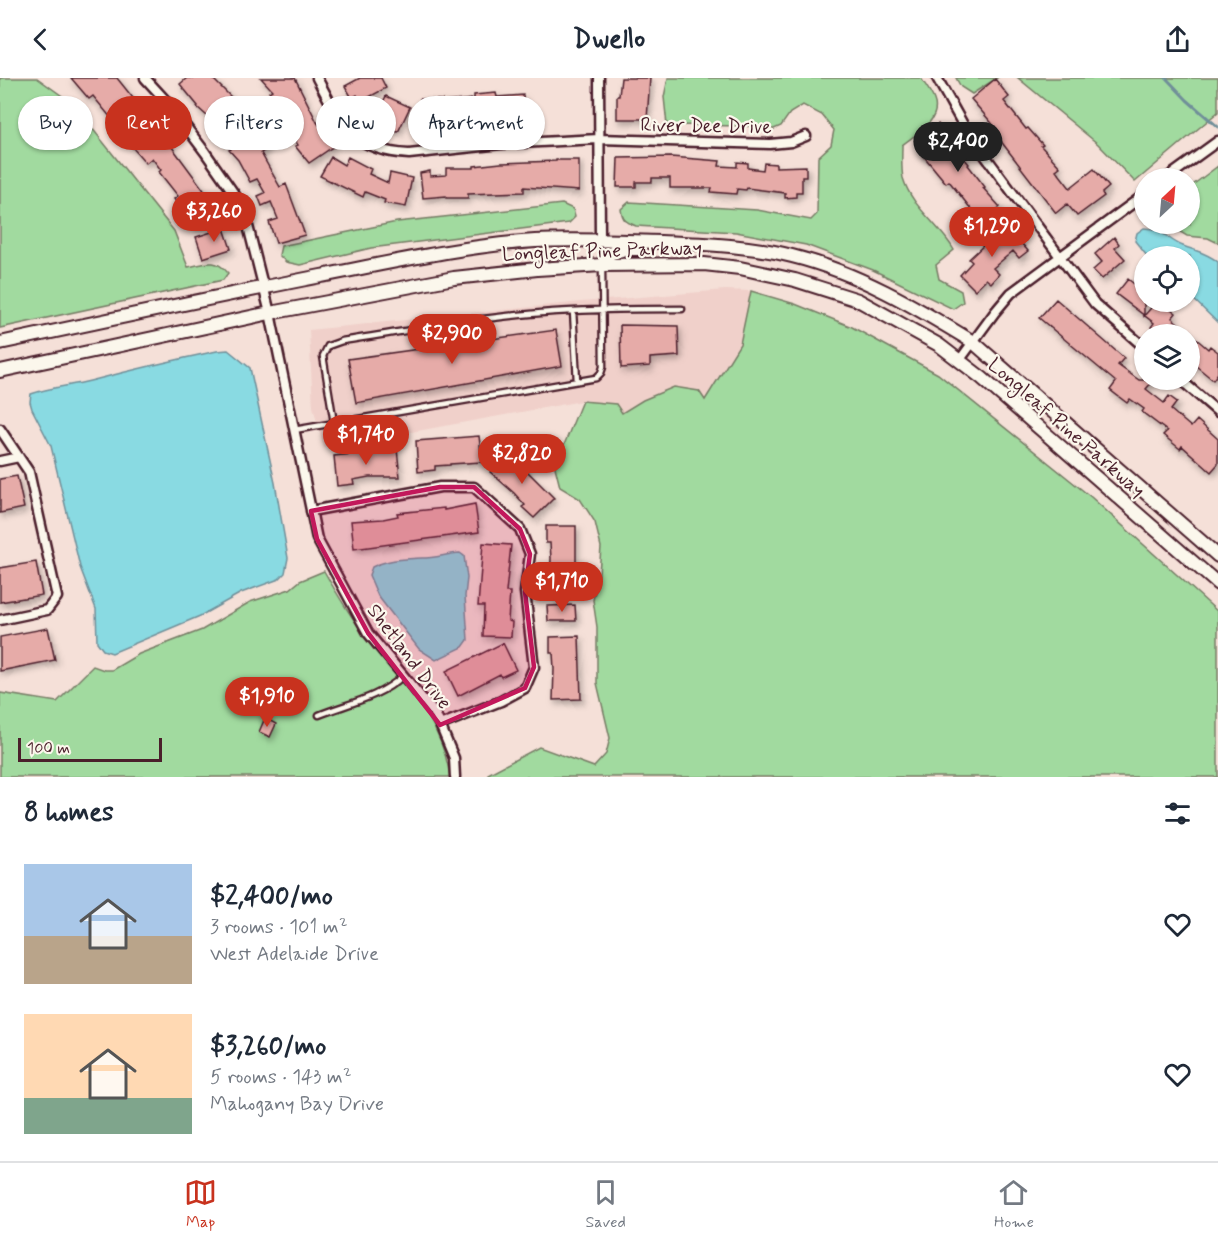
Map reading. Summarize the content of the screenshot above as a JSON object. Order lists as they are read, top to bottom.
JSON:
{
  "streets": {
    "main road": ["Longleaf Pine Parkway"],
    "street": ["River Dee Drive", "Shetland Drive"]
  },
  "crossings": [
    ["Longleaf Pine Parkway", "Shetland Drive"]
  ],
  "scale_bar": "100 m",
  "north": "top right",
  "page": {
    "header": "Dwello",
    "chip": [
      "Buy",
      "Rent",
      "Filters",
      "New",
      "Apartment"
    ],
    "price": [
      "$2,400",
      "$3,260",
      "$1,290",
      "$2,900",
      "$1,740",
      "$2,820",
      "$1,710",
      "$1,910"
    ],
    "scale": "100 m",
    "heading": "8 homes",
    "list": [
      {
        "name": "$2,400/mo",
        "note": "3 rooms · 101 m² · West Adelaide Drive"
      },
      {
        "name": "$3,260/mo",
        "note": "5 rooms · 143 m² · Mahogany Bay Drive"
      }
    ],
    "tabs": ["Map", "Saved", "Home"]
  }
}
